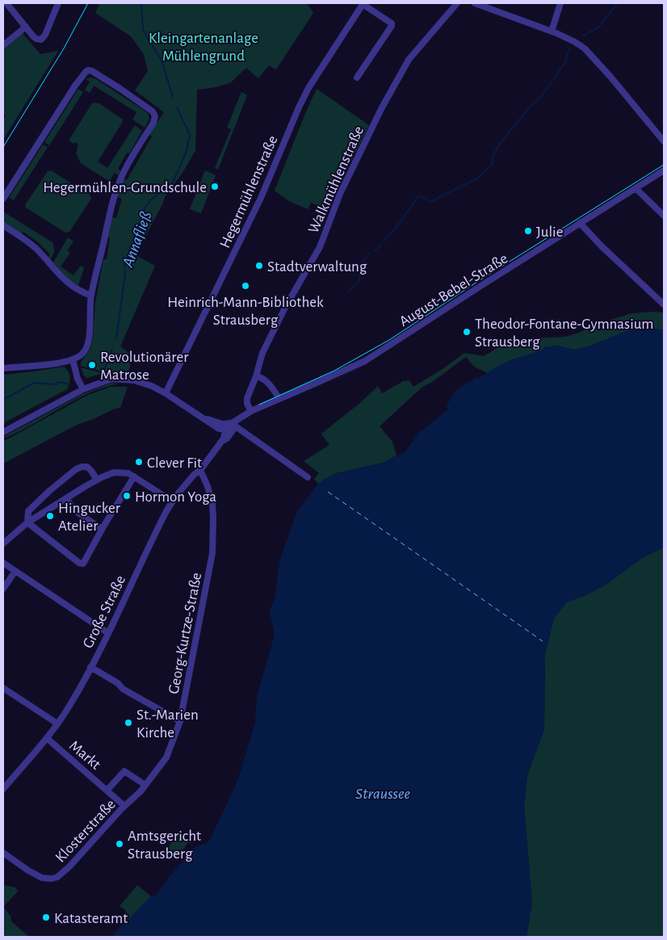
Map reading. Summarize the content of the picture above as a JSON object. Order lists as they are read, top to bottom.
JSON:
{
  "streets": {
    "street": [
      "Walkmühlenstraße",
      "Hegermühlenstraße",
      "August-Bebel-Straße",
      "Große Straße",
      "Georg-Kurtze-Straße",
      "Markt",
      "Klosterstraße"
    ]
  },
  "crossings": [
    ["Walkmühlenstraße", "August-Bebel-Straße"],
    ["August-Bebel-Straße", "Große Straße"],
    ["Große Straße", "Georg-Kurtze-Straße"],
    ["Große Straße", "Markt"],
    ["Georg-Kurtze-Straße", "Markt"],
    ["Georg-Kurtze-Straße", "Klosterstraße"],
    ["Markt", "Klosterstraße"]
  ],
  "water": ["Annafließ", "Straussee"],
  "parks": ["Kleingartenanlage Mühlengrund"],
  "places": [
    "Hegermühlen-Grundschule",
    "Julie",
    "Stadtverwaltung",
    "Heinrich-Mann-Bibliothek Strausberg",
    "Theodor-Fontane-Gymnasium Strausberg",
    "Revolutionärer Matrose",
    "Clever Fit",
    "Hormon Yoga",
    "Hingucker Atelier",
    "St.-Marien Kirche",
    "Amtsgericht Strausberg",
    "Katasteramt"
  ]
}
